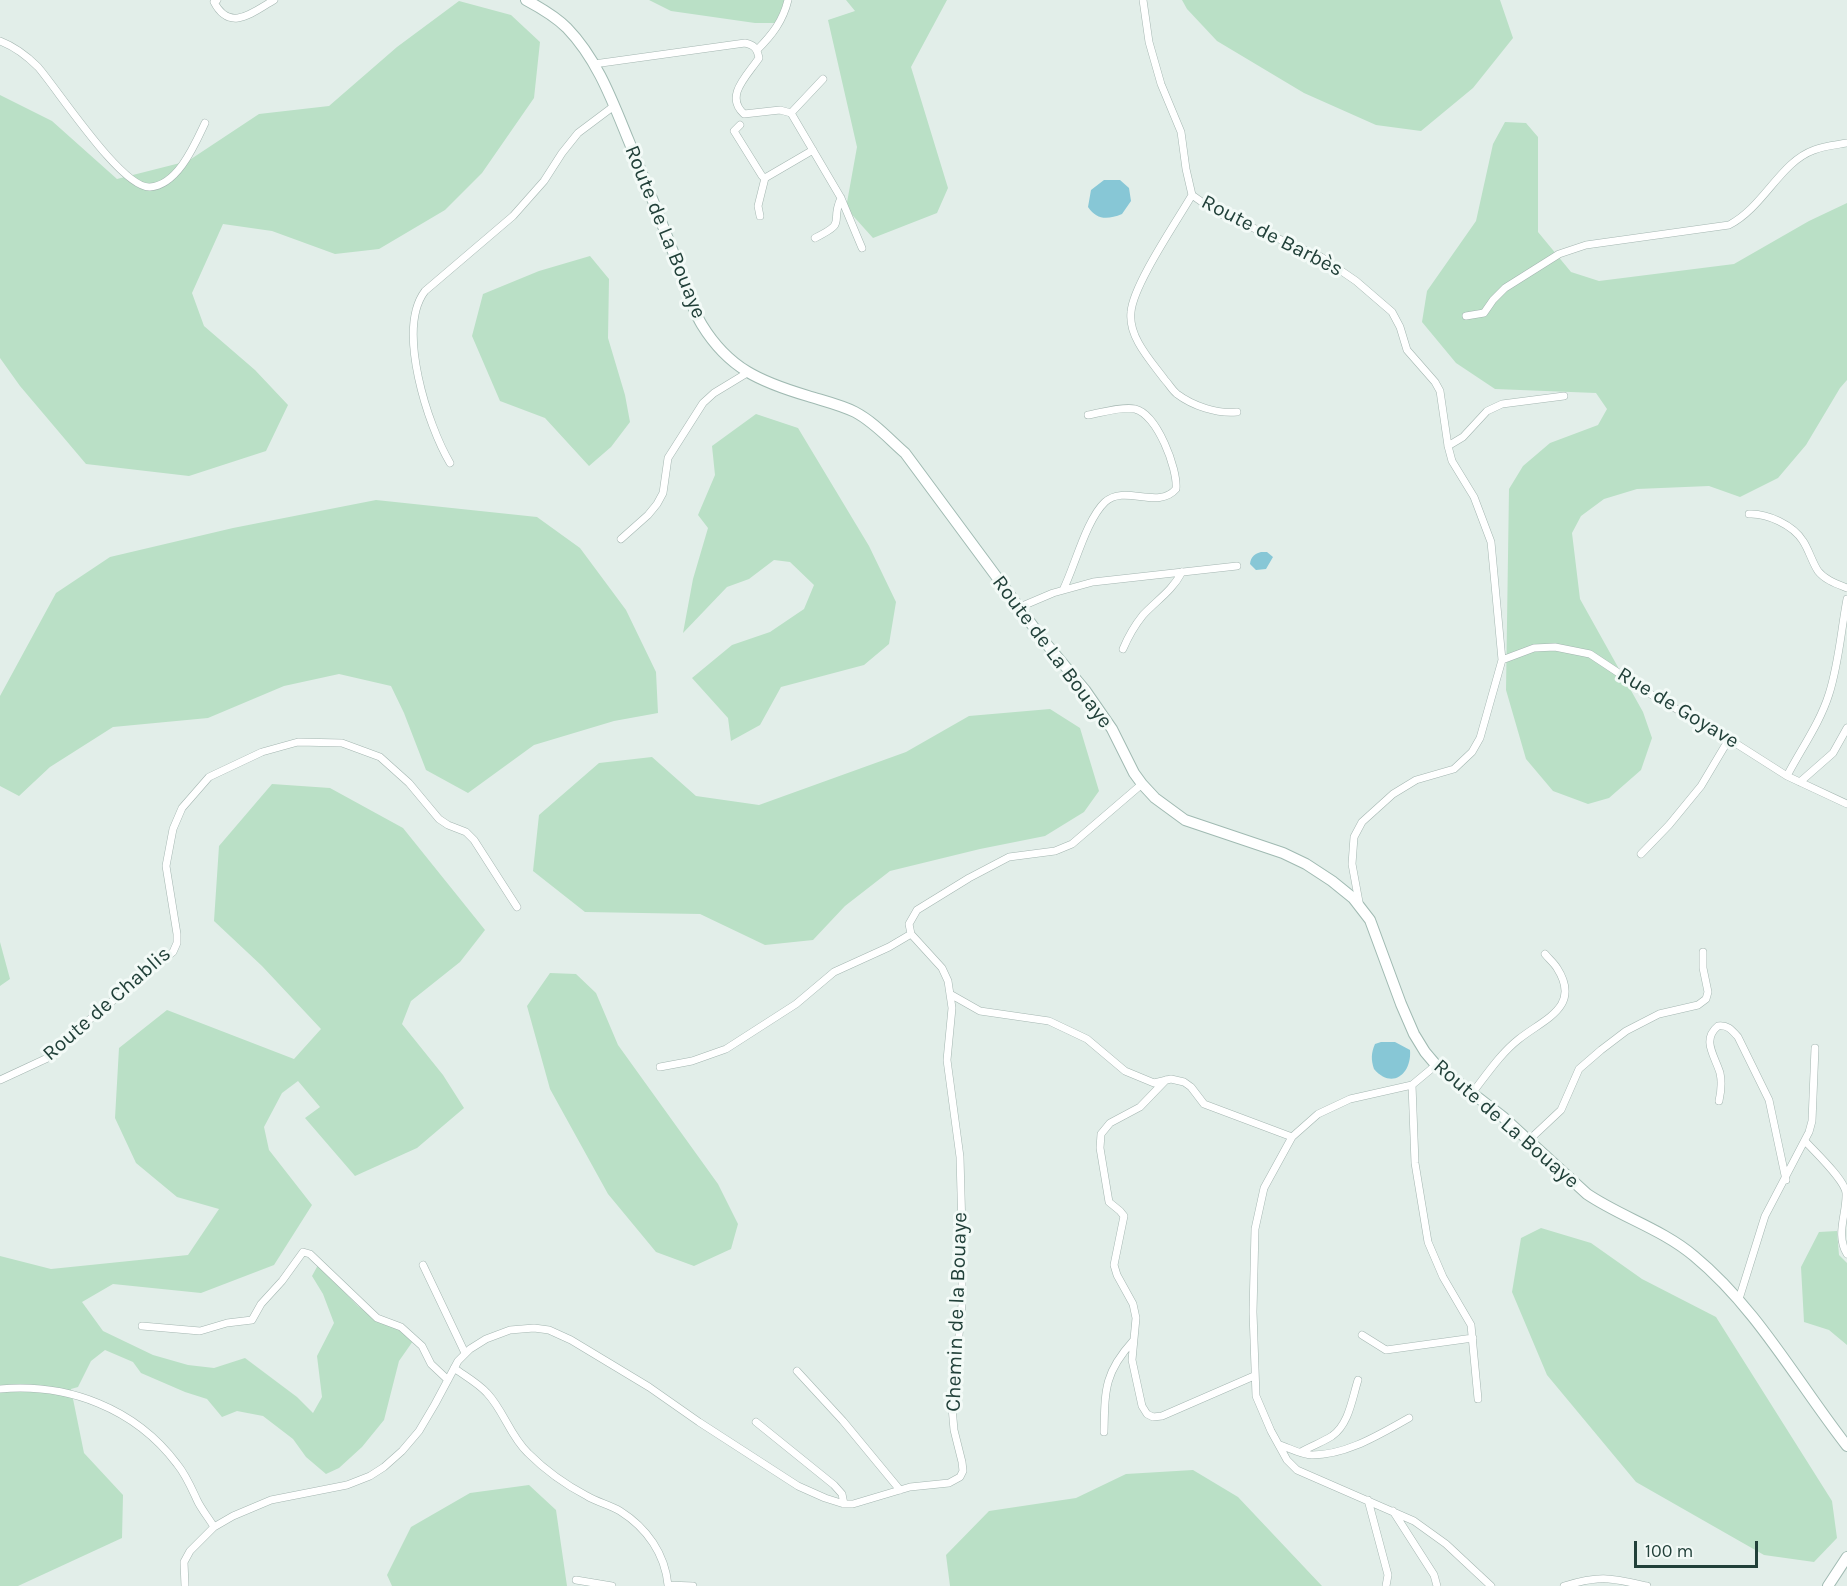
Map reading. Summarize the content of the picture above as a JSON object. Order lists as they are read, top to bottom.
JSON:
{
  "streets": {
    "main road": ["Route de La Bouaye"],
    "street": [
      "Route de Barbès",
      "Rue de Goyave",
      "Route de Chablis",
      "Chemin de la Bouaye"
    ]
  },
  "crossings": [
    ["Route de La Bouaye", "Route de Barbès"],
    ["Route de Barbès", "Rue de Goyave"]
  ],
  "scale_bar": "100 m"
}
